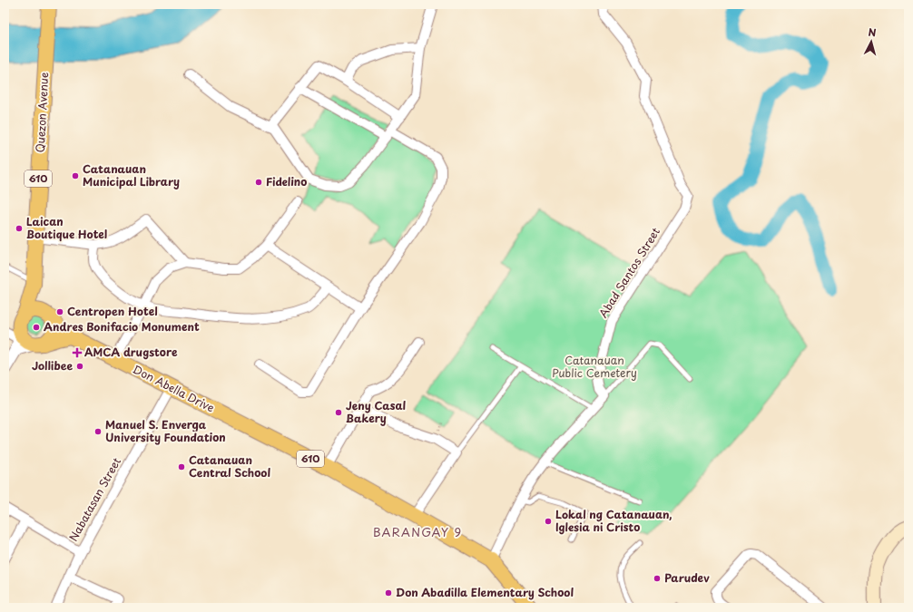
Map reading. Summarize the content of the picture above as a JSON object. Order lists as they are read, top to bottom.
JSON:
{
  "streets": {
    "main road": ["Quezon Avenue", "610", "Don Abella Drive"],
    "street": ["Abad Santos Street", "Nabatasan Street"]
  },
  "crossings": [
    ["Quezon Avenue", "Don Abella Drive"],
    ["Don Abella Drive", "Nabatasan Street"]
  ],
  "districts": ["BARANGAY 9"],
  "parks": ["Catanauan Public Cemetery"],
  "places": {
    "other": [
      "Catanauan Municipal Library",
      "Fidelino",
      "Laican Boutique Hotel",
      "Centropen Hotel",
      "Andres Bonifacio Monument",
      "Jollibee",
      "Jeny Casal Bakery",
      "Manuel S. Enverga University Foundation",
      "Catanauan Central School",
      "Lokal ng Catanauan, Iglesia ni Cristo",
      "Parudev",
      "Don Abadilla Elementary School"
    ],
    "health": ["AMCA drugstore"]
  },
  "north": "top"
}
